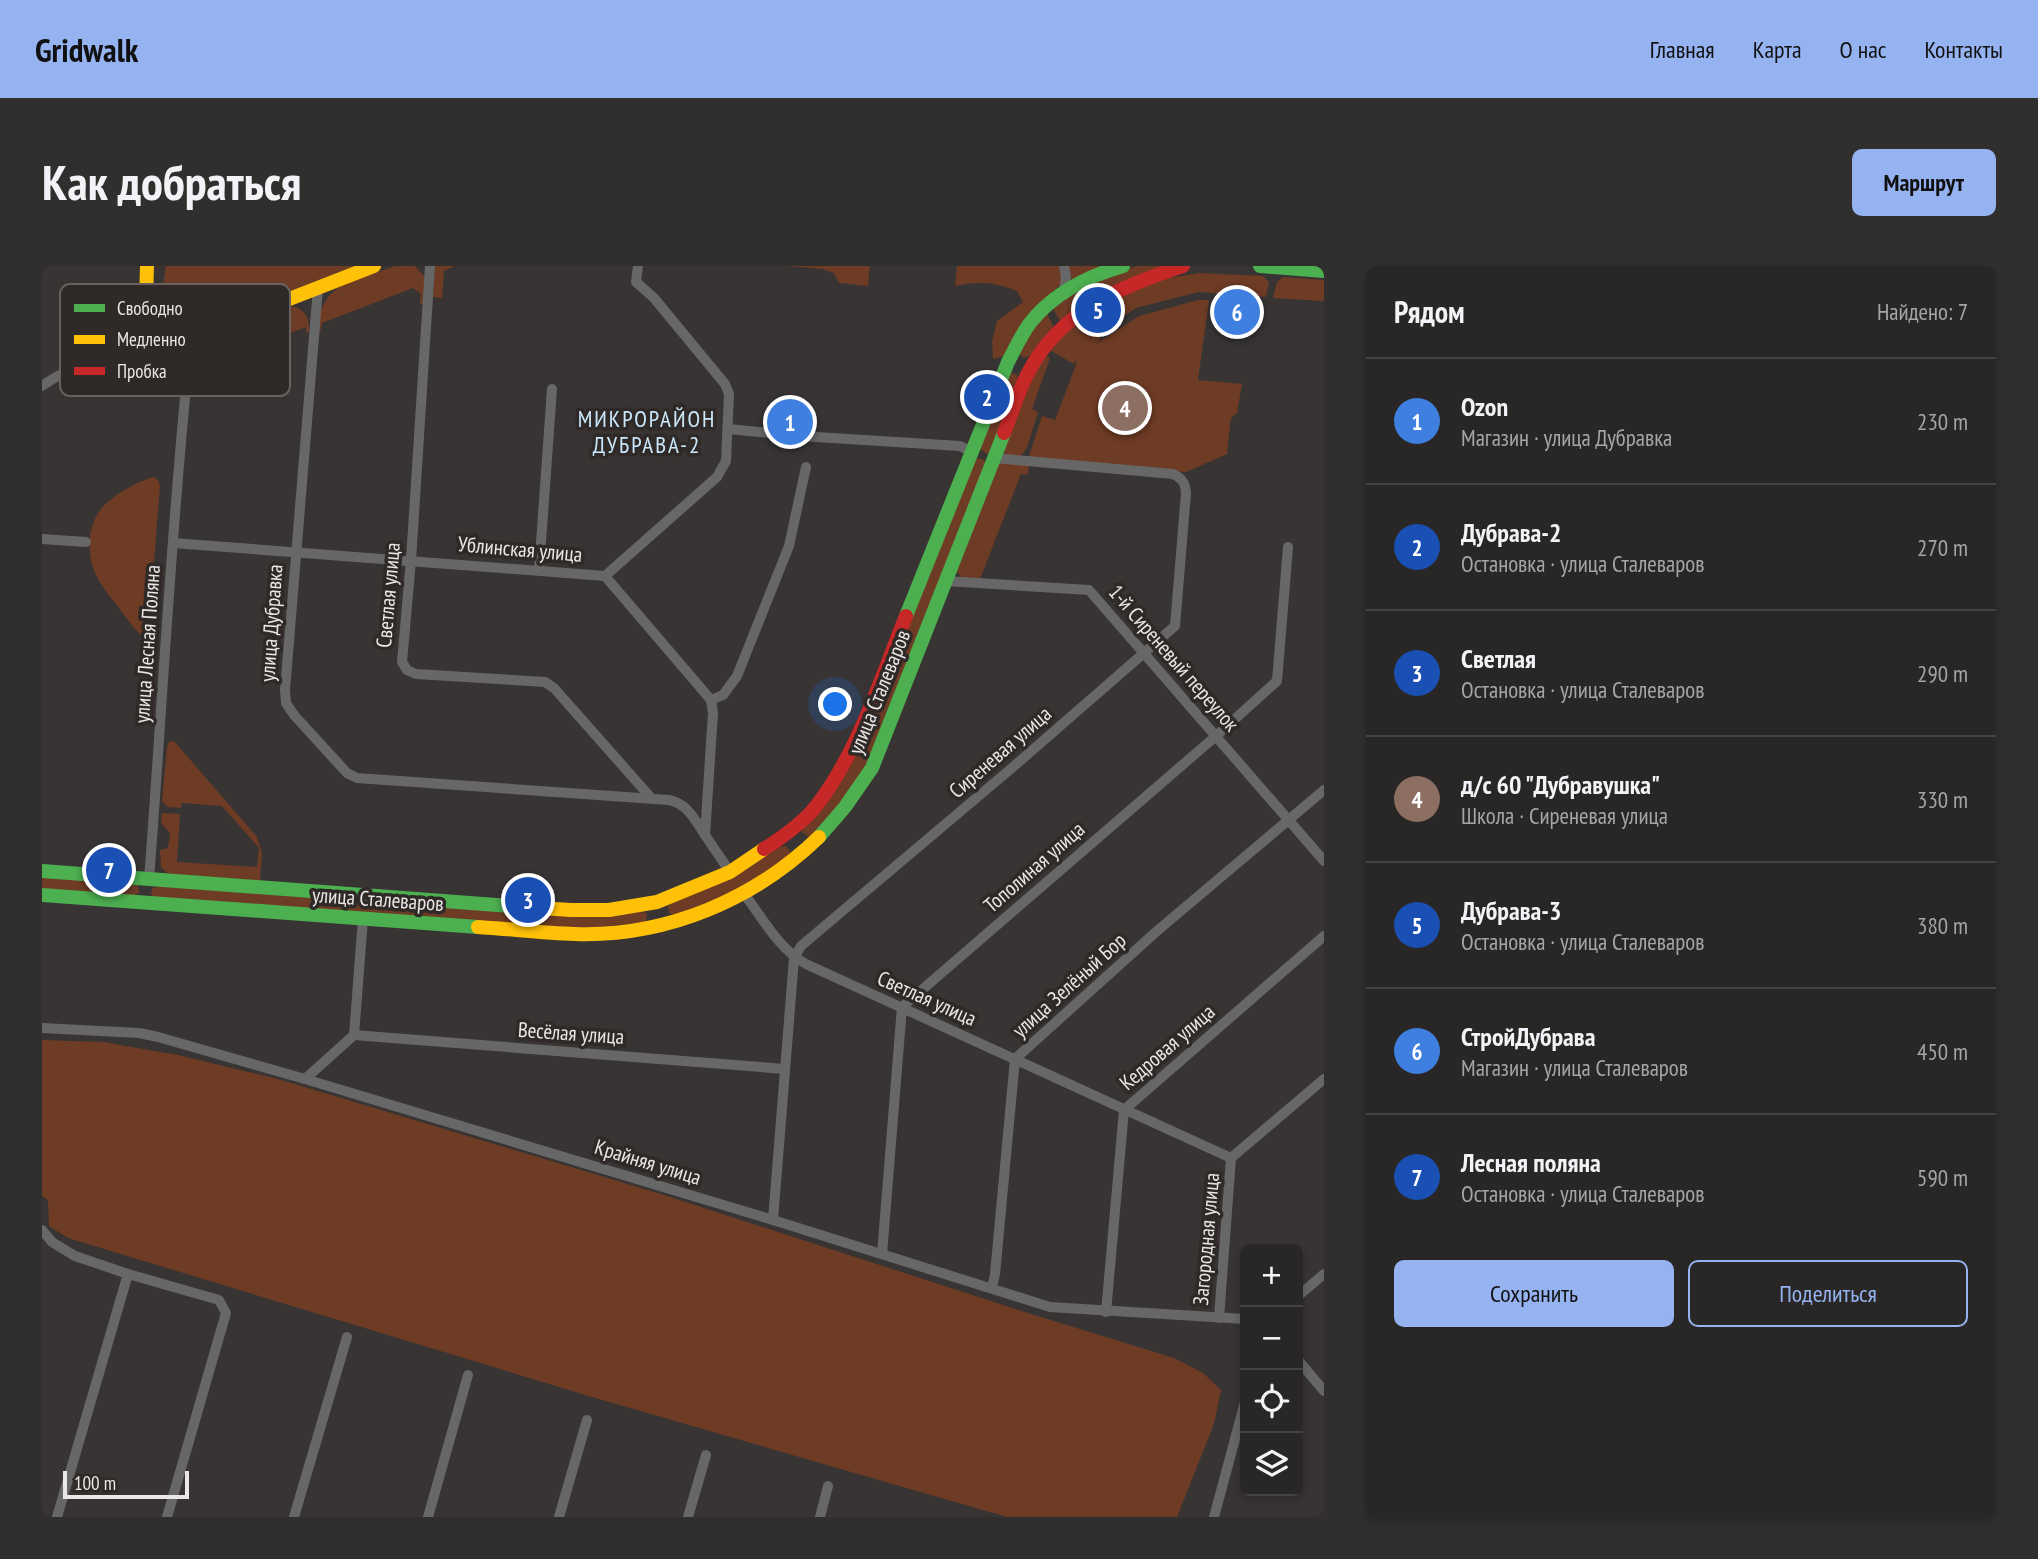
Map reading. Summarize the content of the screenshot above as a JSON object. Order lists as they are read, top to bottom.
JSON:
{
  "streets": {
    "main road": ["улица Сталеваров"],
    "street": [
      "Ублинская улица",
      "Светлая улица",
      "улица Дубравка",
      "улица Лесная Поляна",
      "1-й Сиреневый переулок",
      "Сиреневая улица",
      "Тополиная улица",
      "улица Зелёный Бор",
      "Весёлая улица",
      "Кедровая улица",
      "Крайняя улица",
      "Загородная улица"
    ]
  },
  "crossings": [
    ["Ублинская улица", "Светлая улица"],
    ["Ублинская улица", "улица Дубравка"],
    ["Ублинская улица", "улица Лесная Поляна"],
    ["Светлая улица", "улица Дубравка"],
    ["Светлая улица", "улица Сталеваров"],
    ["Светлая улица", "Сиреневая улица"],
    ["Светлая улица", "Тополиная улица"],
    ["Светлая улица", "улица Зелёный Бор"],
    ["Светлая улица", "Кедровая улица"],
    ["Светлая улица", "Загородная улица"],
    ["улица Лесная Поляна", "улица Сталеваров"],
    ["1-й Сиреневый переулок", "улица Сталеваров"],
    ["1-й Сиреневый переулок", "Сиреневая улица"],
    ["1-й Сиреневый переулок", "Тополиная улица"],
    ["1-й Сиреневый переулок", "улица Зелёный Бор"],
    ["улица Сталеваров", "Сиреневая улица"],
    ["улица Зелёный Бор", "Крайняя улица"],
    ["Кедровая улица", "Крайняя улица"],
    ["Крайняя улица", "Загородная улица"]
  ],
  "districts": ["МИКРОРАЙОН ДУБРАВА-2"],
  "legend": ["Свободно", "Медленно", "Пробка"],
  "scale_bar": "100 m",
  "page": {
    "header": "Gridwalk",
    "nav": [
      "Главная",
      "Карта",
      "О нас",
      "Контакты"
    ],
    "buttons": [
      "Маршрут",
      ["Сохранить", "Поделиться"]
    ],
    "title": "Как добраться",
    "heading": ["Рядом", "Найдено: 7"],
    "pins": [
      "5",
      "6",
      "2",
      "4",
      "1",
      "7",
      "3"
    ],
    "list": [
      {
        "mark": "1",
        "name": "Ozon",
        "note": "Магазин · улица Дубравка",
        "value": "230 m"
      },
      {
        "mark": "2",
        "name": "Дубрава-2",
        "note": "Остановка · улица Сталеваров",
        "value": "270 m"
      },
      {
        "mark": "3",
        "name": "Светлая",
        "note": "Остановка · улица Сталеваров",
        "value": "290 m"
      },
      {
        "mark": "4",
        "name": "д/с 60 \"Дубравушка\"",
        "note": "Школа · Сиреневая улица",
        "value": "330 m"
      },
      {
        "mark": "5",
        "name": "Дубрава-3",
        "note": "Остановка · улица Сталеваров",
        "value": "380 m"
      },
      {
        "mark": "6",
        "name": "СтройДубрава",
        "note": "Магазин · улица Сталеваров",
        "value": "450 m"
      },
      {
        "mark": "7",
        "name": "Лесная поляна",
        "note": "Остановка · улица Сталеваров",
        "value": "590 m"
      }
    ],
    "map_buttons": ["+", "−"],
    "scale": "100 m"
  }
}
